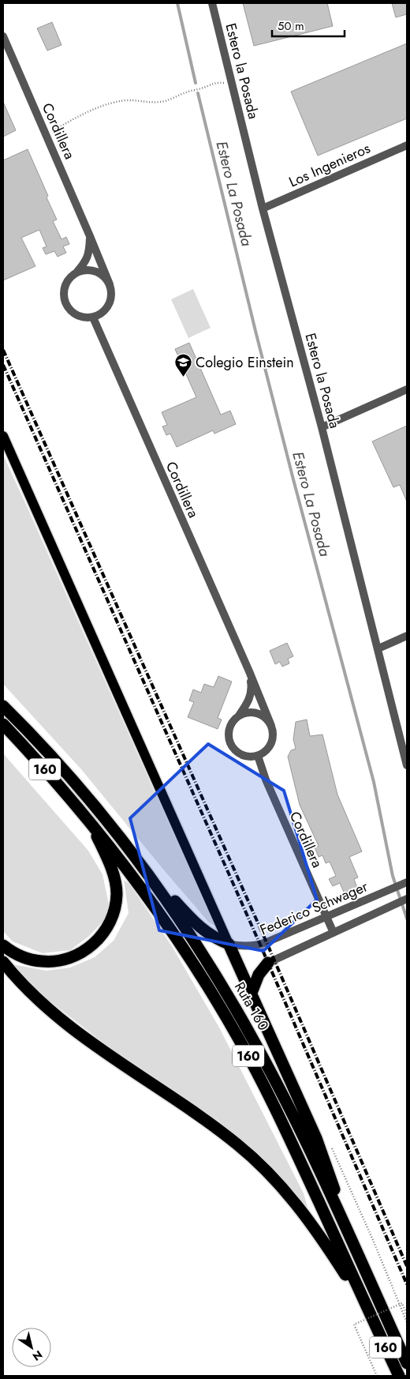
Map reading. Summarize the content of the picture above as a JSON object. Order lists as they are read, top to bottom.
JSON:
{
  "streets": {
    "highway": ["160", "Ruta 160"],
    "street": [
      "Estero la Posada",
      "Cordillera",
      "Los Ingenieros",
      "Federico Schwager"
    ]
  },
  "crossings": [
    ["Estero la Posada", "Los Ingenieros"],
    ["Cordillera", "Federico Schwager"]
  ],
  "water": ["Estero La Posada"],
  "places": {
    "school or university": ["Colegio Einstein"]
  },
  "scale_bar": "50 m",
  "north": "bottom right"
}
